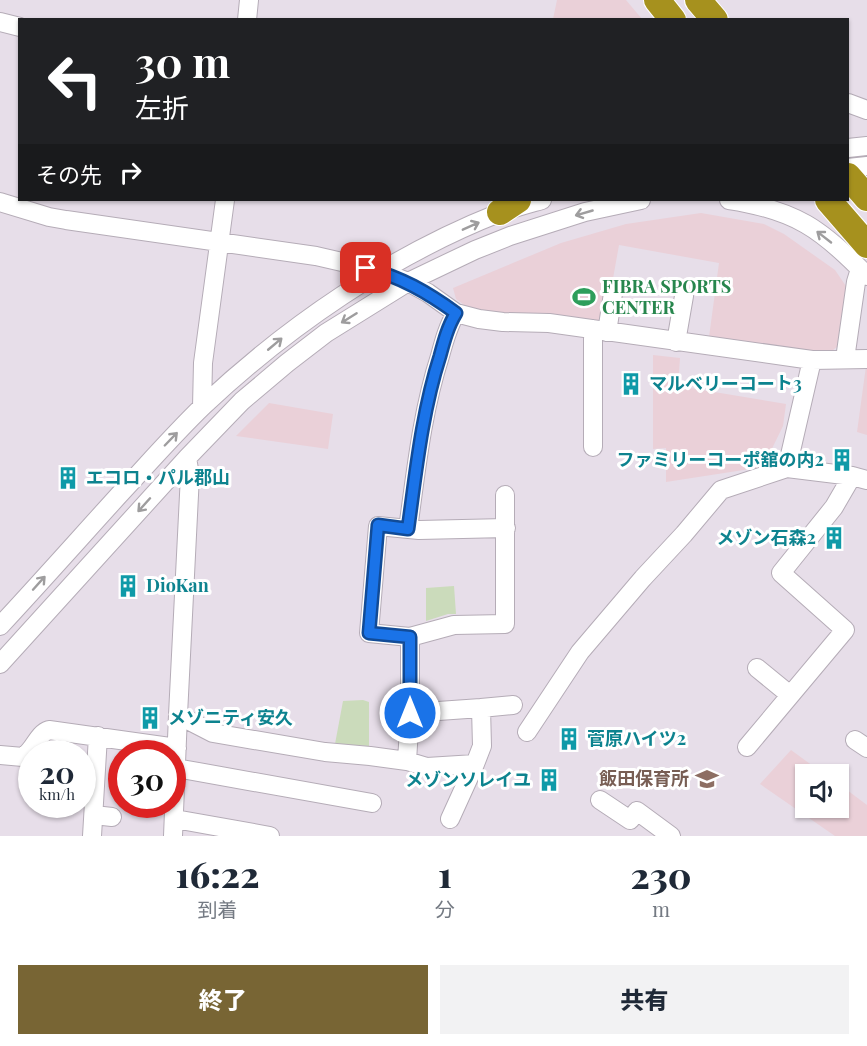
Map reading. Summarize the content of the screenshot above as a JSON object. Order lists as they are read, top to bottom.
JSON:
{
  "places": {
    "sports": ["FIBRA SPORTS CENTER"],
    "building": [
      "マルベリーコート3",
      "ファミリーコーポ舘の内2",
      "エコロ・パル郡山",
      "メゾン石森2",
      "DioKan",
      "メゾニティ安久",
      "菅原ハイツ2",
      "メゾンソレイユ"
    ],
    "school or university": ["飯田保育所"]
  },
  "page": {
    "turn": ["30 m", "左折"],
    "then": "その先",
    "speed": "20 km/h",
    "limit": "30",
    "eta": [
      "16:22",
      "到着",
      "1",
      "分",
      "230",
      "m"
    ],
    "buttons": ["終了", "共有"]
  }
}
